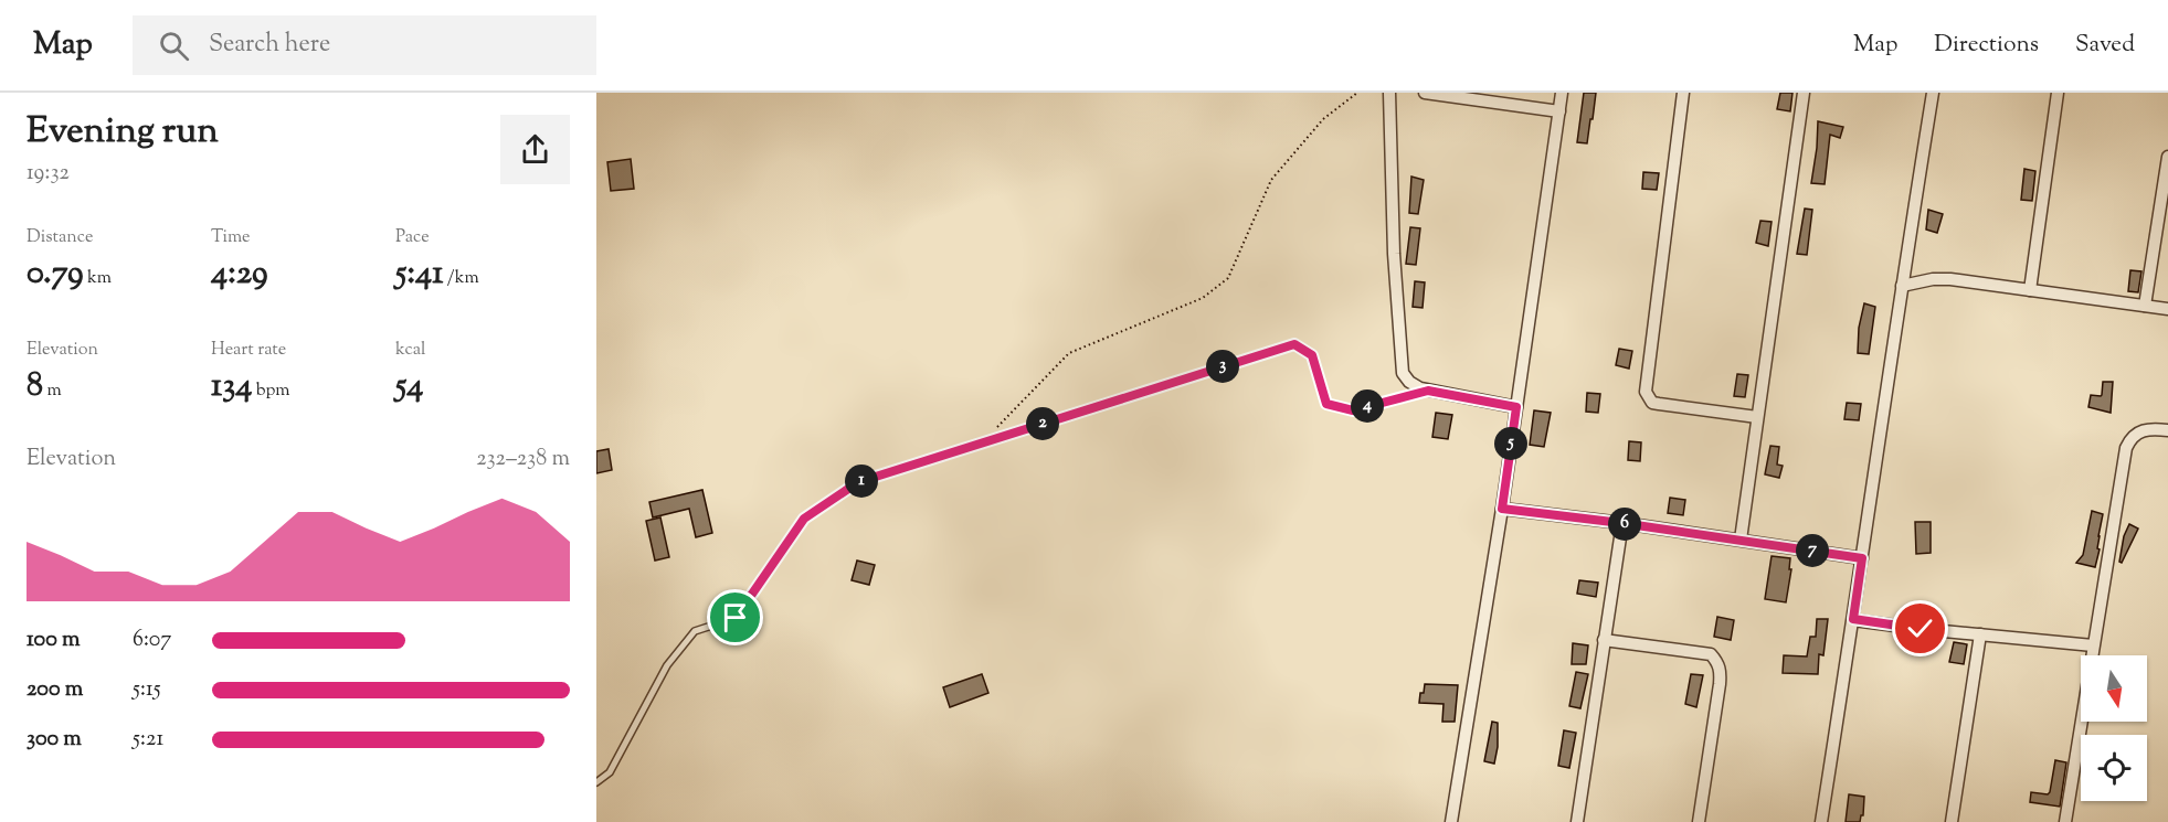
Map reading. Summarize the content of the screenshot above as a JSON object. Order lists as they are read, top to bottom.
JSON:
{
  "north": "bottom",
  "page": {
    "header": "Map",
    "search": "Search here",
    "nav": ["Map", "Directions", "Saved"],
    "heading": ["Evening run", "19:32"],
    "stats": [
      ["Distance", "0.79 km"],
      ["Time", "4:29"],
      ["Pace", "5:41 /km"],
      ["Elevation", "8 m"],
      ["Heart rate", "134 bpm"],
      ["kcal", "54"]
    ],
    "pins": [
      "3",
      "4",
      "2",
      "5",
      "1",
      "6",
      "7"
    ],
    "chart": ["Elevation", "232–238 m"],
    "list": [
      {
        "name": "100 m",
        "note": "6:07"
      },
      {
        "name": "200 m",
        "note": "5:15"
      },
      {
        "name": "300 m",
        "note": "5:21"
      }
    ]
  }
}
